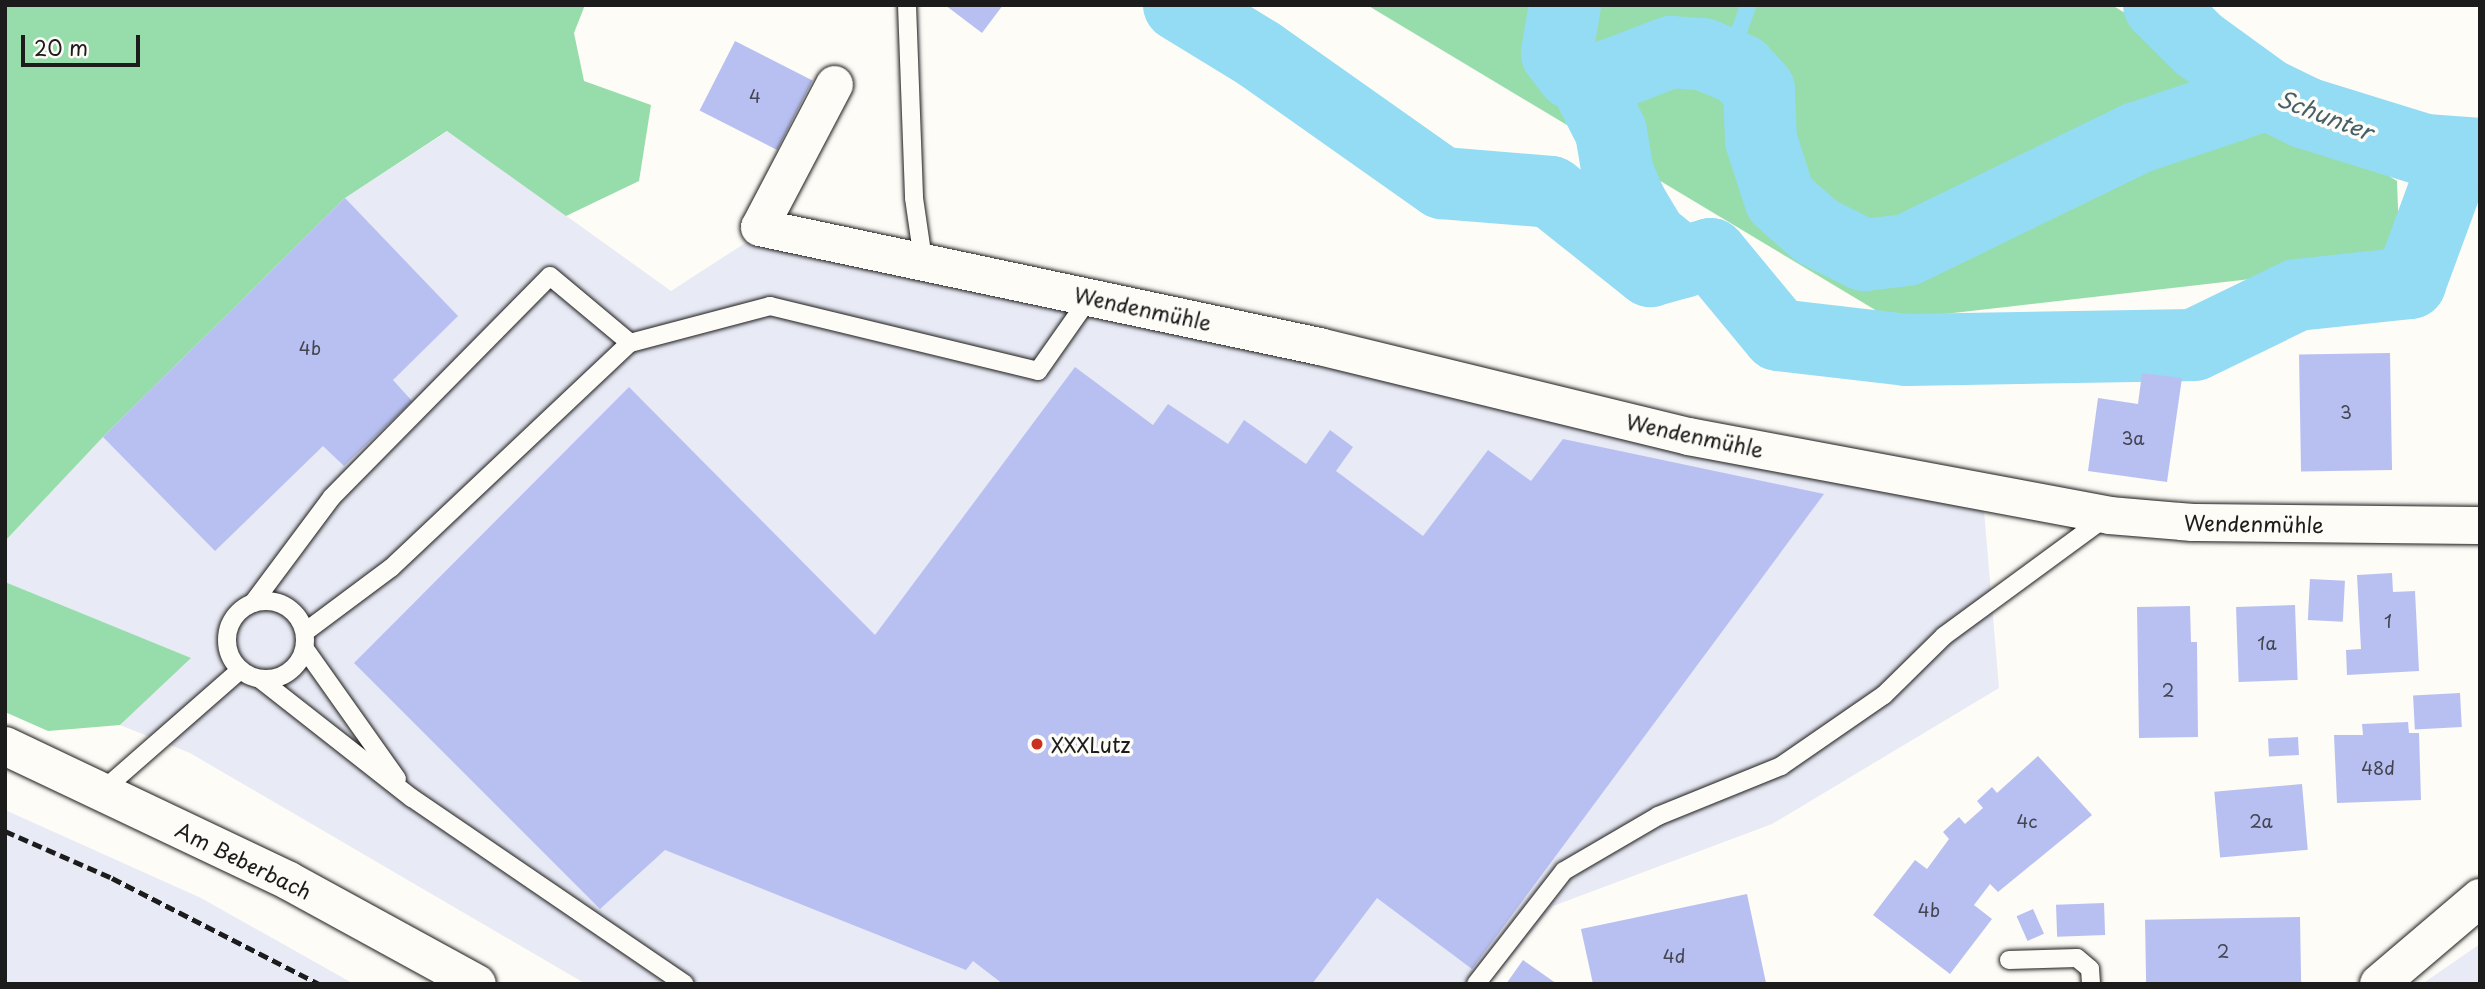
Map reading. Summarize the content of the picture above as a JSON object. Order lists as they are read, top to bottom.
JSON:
{
  "streets": {
    "main road": ["Am Beberbach"],
    "street": ["Wendenmühle"]
  },
  "water": ["Schunter"],
  "places": ["XXXLutz"],
  "house_numbers": [
    "4",
    "4b",
    "3",
    "3a",
    "1",
    "1a",
    "2",
    "48d",
    "4c",
    "2a",
    "4b",
    "2",
    "4d"
  ],
  "scale_bar": "20 m"
}
